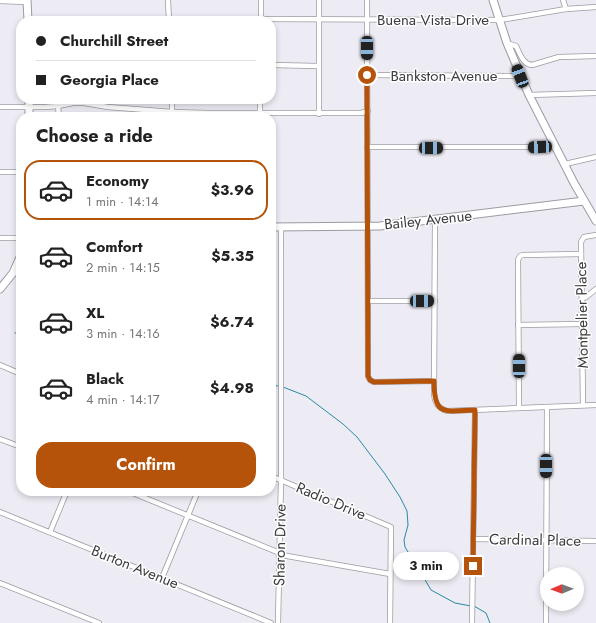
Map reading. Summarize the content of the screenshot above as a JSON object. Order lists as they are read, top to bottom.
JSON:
{
  "streets": {
    "street": [
      "Buena Vista Drive",
      "Bankston Avenue",
      "Bailey Avenue",
      "Montpelier Place",
      "Radio Drive",
      "Cardinal Place",
      "Sharon Drive",
      "Burton Avenue"
    ]
  },
  "crossings": [
    ["Bailey Avenue", "Sharon Drive"],
    ["Radio Drive", "Sharon Drive"]
  ],
  "north": "left",
  "page": {
    "banner": ["Churchill Street", "Georgia Place"],
    "heading": "Choose a ride",
    "list": [
      {
        "name": "Economy",
        "note": "1 min · 14:14",
        "value": "$3.96"
      },
      {
        "name": "Comfort",
        "note": "2 min · 14:15",
        "value": "$5.35"
      },
      {
        "name": "XL",
        "note": "3 min · 14:16",
        "value": "$6.74"
      },
      {
        "name": "Black",
        "note": "4 min · 14:17",
        "value": "$4.98"
      }
    ],
    "buttons": "Confirm",
    "bubble": "3 min"
  }
}
